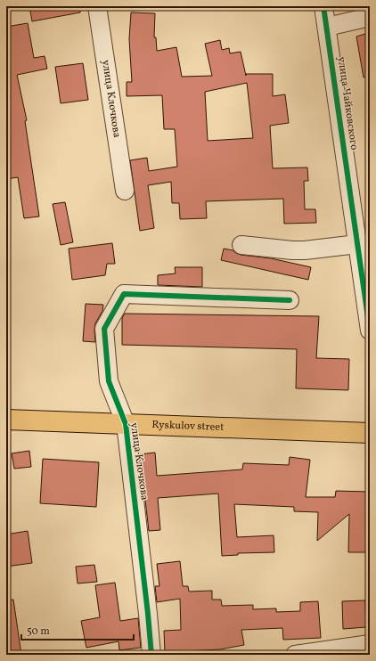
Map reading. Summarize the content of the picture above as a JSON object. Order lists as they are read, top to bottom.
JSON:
{
  "streets": {
    "main road": ["Ryskulov street"],
    "street": ["улица Клочкова", "улица Чайковского"]
  },
  "crossings": [
    ["улица Клочкова", "Ryskulov street"]
  ],
  "scale_bar": "50 m"
}
